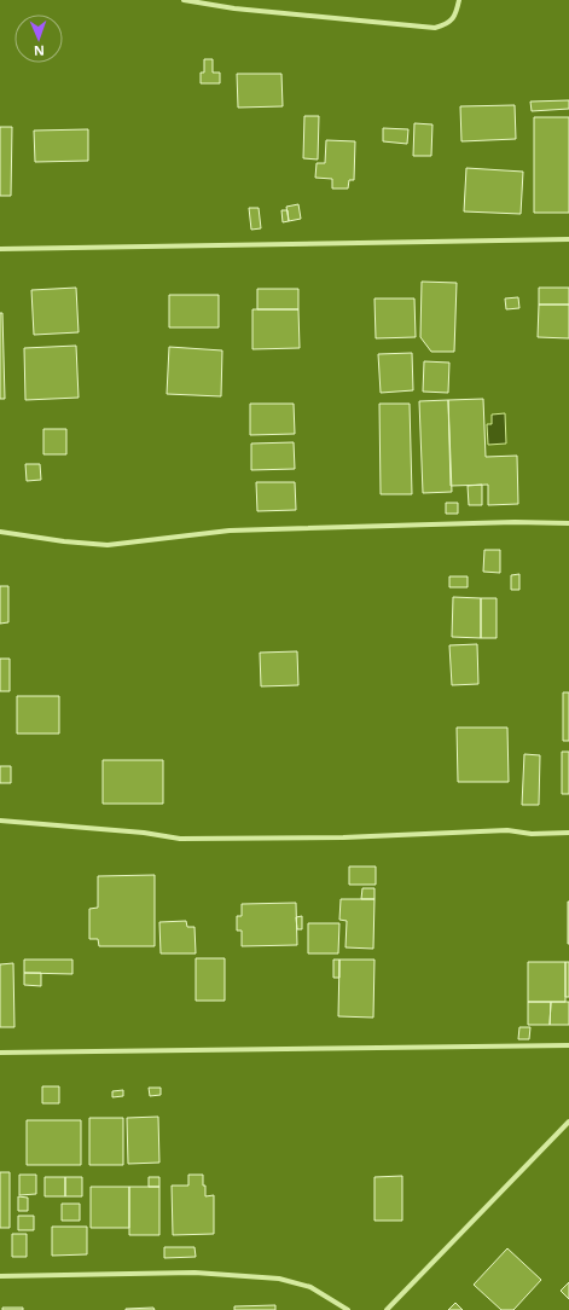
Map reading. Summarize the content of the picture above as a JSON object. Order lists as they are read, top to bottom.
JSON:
{
  "north": "bottom"
}
